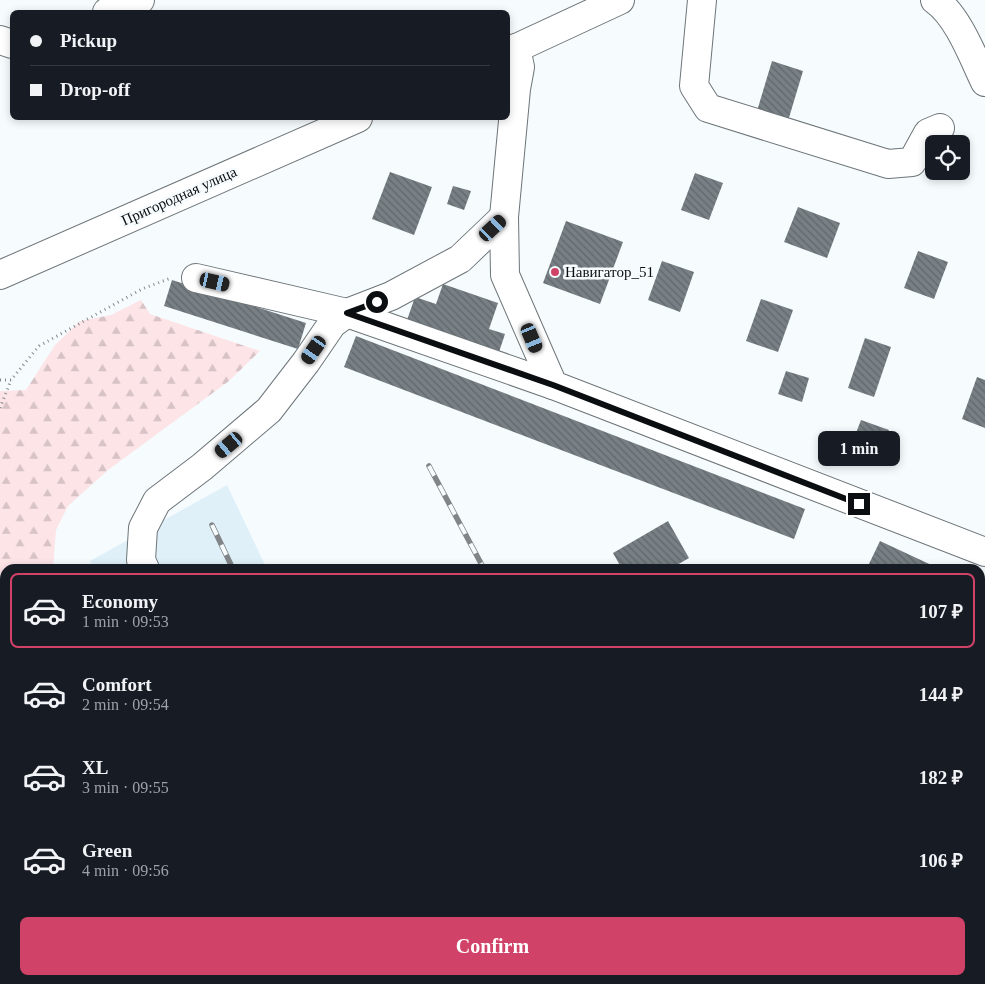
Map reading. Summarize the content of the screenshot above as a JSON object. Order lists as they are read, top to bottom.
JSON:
{
  "streets": {
    "main road": ["Пригородная улица"]
  },
  "places": ["Навигатор_51"],
  "page": {
    "banner": ["Pickup", "Drop-off"],
    "bubble": "1 min",
    "list": [
      {
        "name": "Economy",
        "note": "1 min · 09:53",
        "value": "107 ₽"
      },
      {
        "name": "Comfort",
        "note": "2 min · 09:54",
        "value": "144 ₽"
      },
      {
        "name": "XL",
        "note": "3 min · 09:55",
        "value": "182 ₽"
      },
      {
        "name": "Green",
        "note": "4 min · 09:56",
        "value": "106 ₽"
      }
    ],
    "buttons": "Confirm"
  }
}
